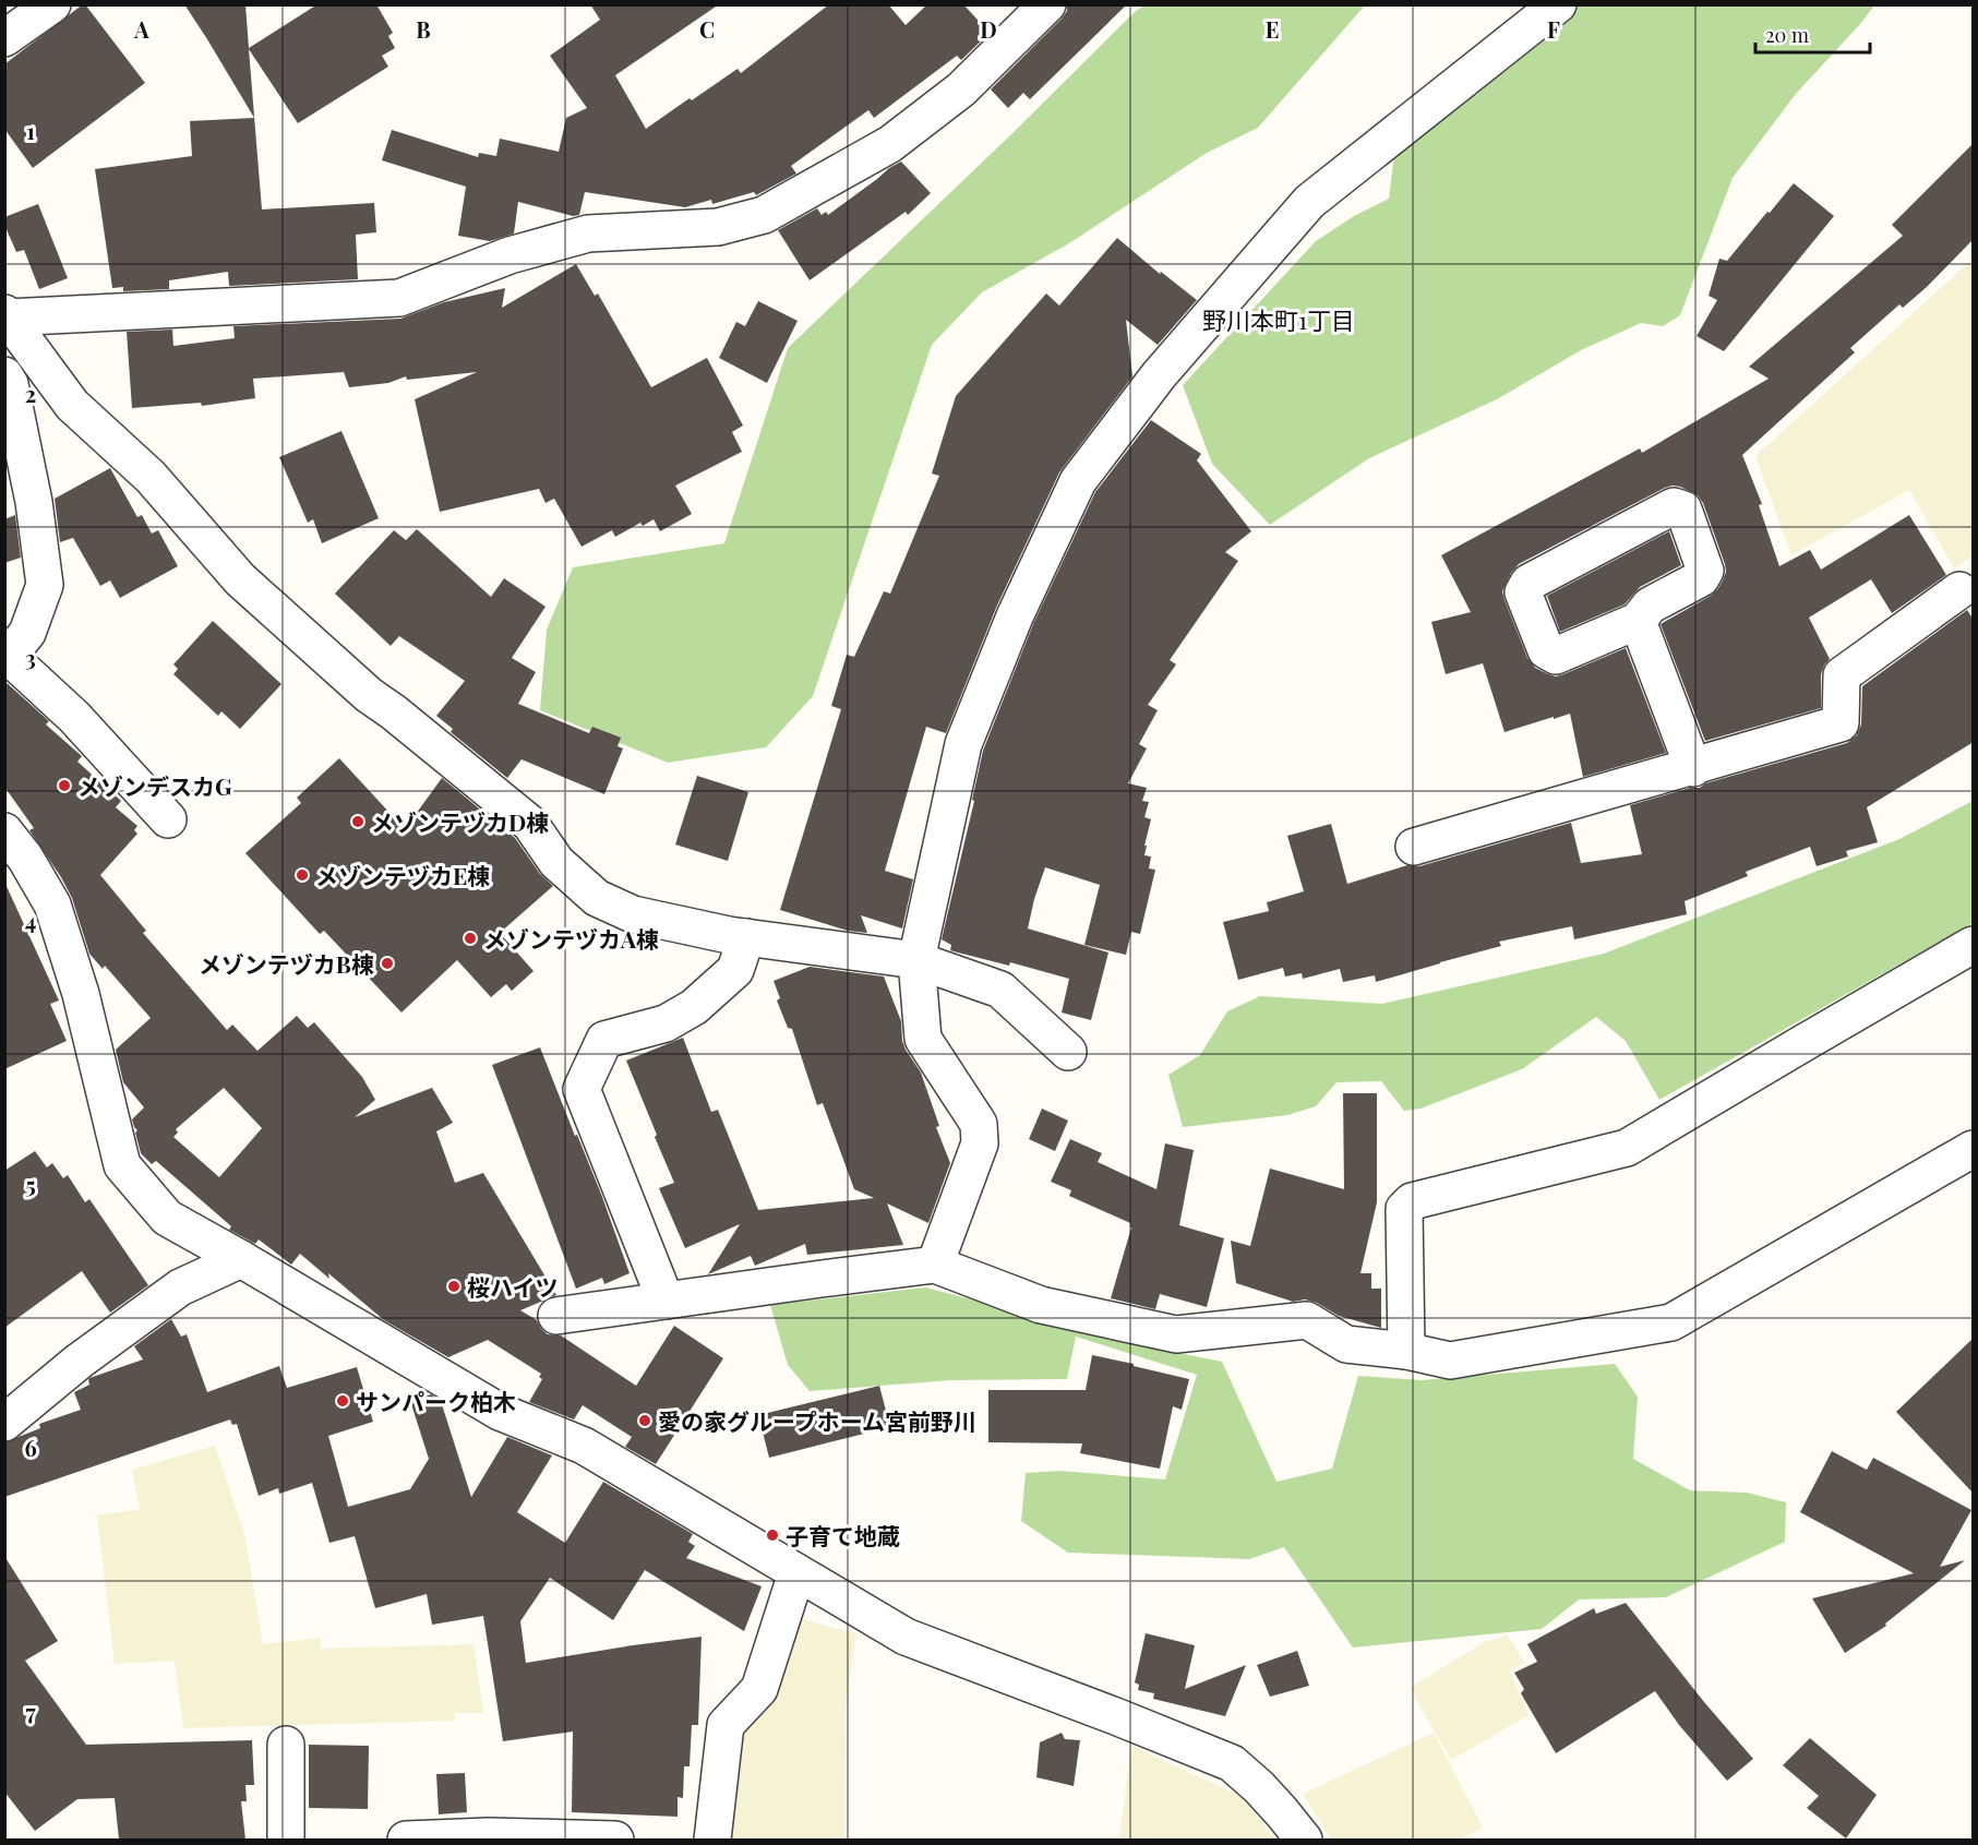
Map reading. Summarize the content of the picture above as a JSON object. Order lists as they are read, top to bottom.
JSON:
{
  "districts": ["野川本町1丁目"],
  "places": [
    "メゾンデスカG",
    "メゾンテヅカD棟",
    "メゾンテヅカE棟",
    "メゾンテヅカA棟",
    "メゾンテヅカB棟",
    "桜ハイツ",
    "サンパーク柏木",
    "愛の家グループホーム宮前野川",
    "子育て地蔵"
  ],
  "scale_bar": "20 m",
  "grid": {
    "columns": [
      "A",
      "B",
      "C",
      "D",
      "E",
      "F"
    ],
    "rows": [
      "1",
      "2",
      "3",
      "4",
      "5",
      "6",
      "7"
    ]
  }
}
